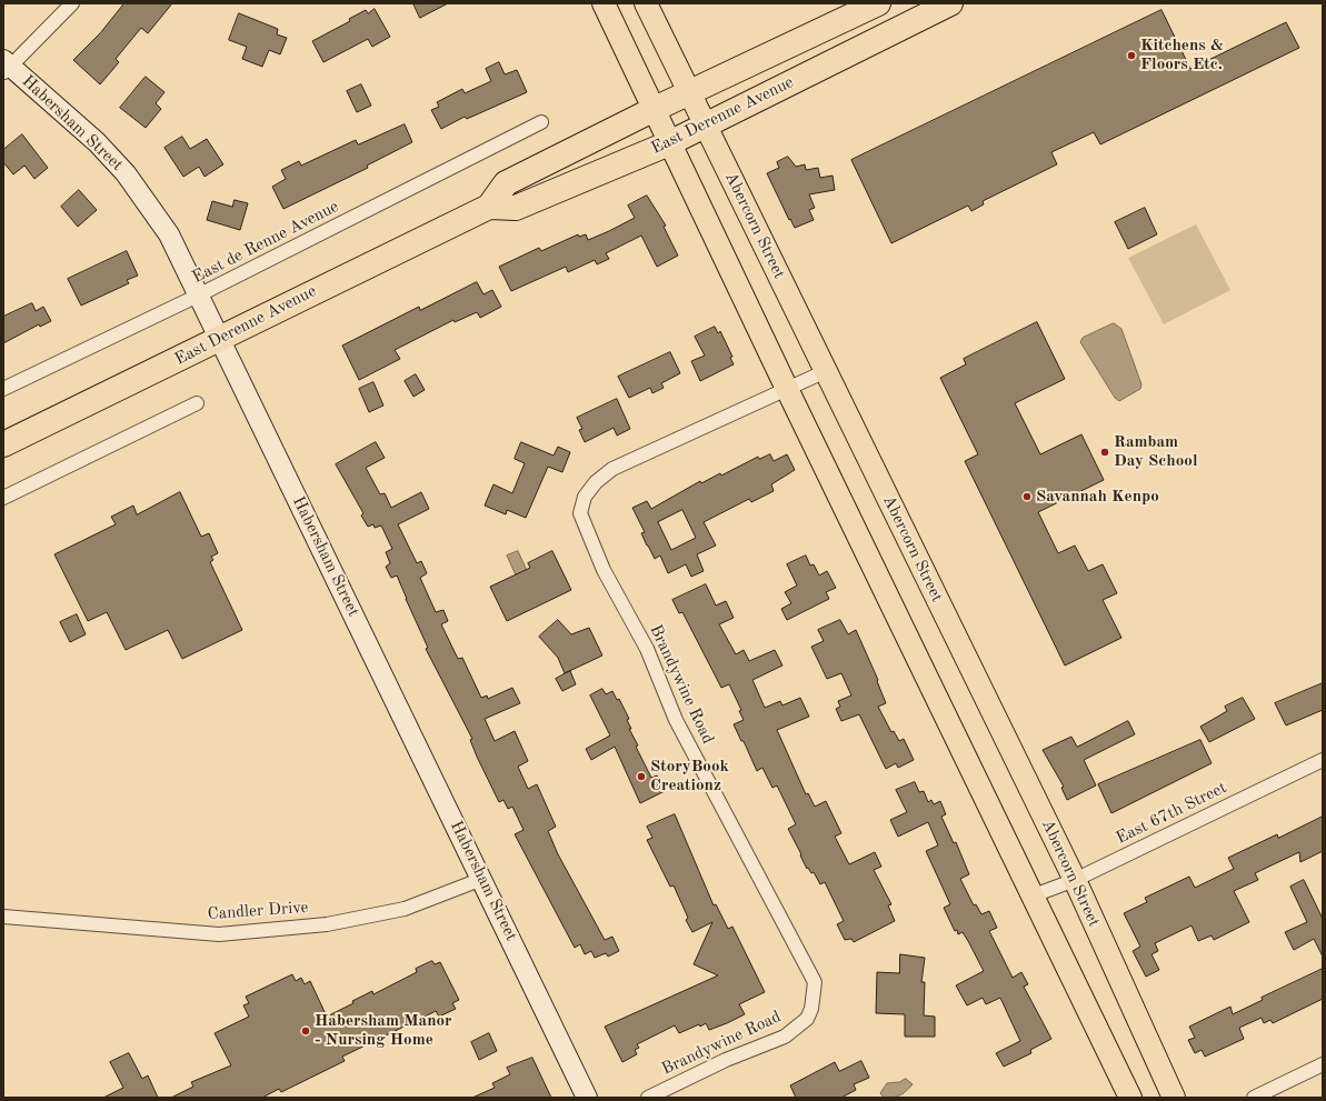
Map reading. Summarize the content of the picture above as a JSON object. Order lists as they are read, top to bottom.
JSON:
{
  "streets": {
    "highway": ["East Derenne Avenue"],
    "main road": ["Abercorn Street"],
    "street": [
      "Habersham Street",
      "East de Renne Avenue",
      "Brandywine Road",
      "East 67th Street",
      "Candler Drive"
    ]
  },
  "crossings": [
    ["East Derenne Avenue", "Habersham Street"],
    ["East Derenne Avenue", "Abercorn Street"],
    ["Habersham Street", "East de Renne Avenue"],
    ["Habersham Street", "Candler Drive"],
    ["Abercorn Street", "Brandywine Road"],
    ["Abercorn Street", "East 67th Street"]
  ],
  "places": [
    "Kitchens & Floors Etc.",
    "Rambam Day School",
    "Savannah Kenpo",
    "StoryBook Creationz",
    "Habersham Manor - Nursing Home"
  ]
}
